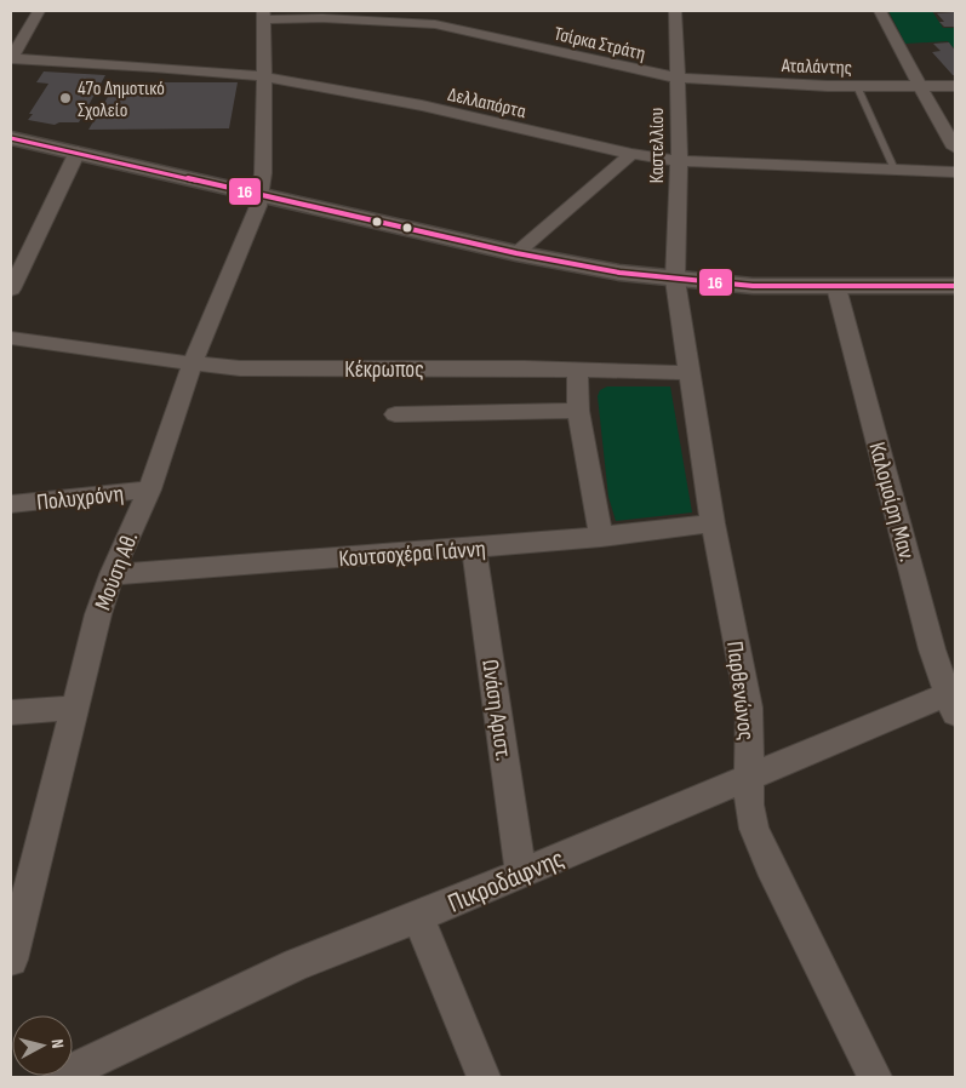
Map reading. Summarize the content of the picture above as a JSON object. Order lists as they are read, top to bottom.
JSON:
{
  "streets": {
    "street": [
      "Τσίρκα Στράτη",
      "Αταλάντης",
      "Δελλαπόρτα",
      "Καστελλίου",
      "Κέκρωπος",
      "Πολυχρόνη",
      "Καλομοίρη Μαν.",
      "Κουτσοχέρα Γιάννη",
      "Μούση Αθ.",
      "Παρθενώνος",
      "Ωνάση Αριστ.",
      "Πικροδάφνης"
    ]
  },
  "crossings": [
    ["Τσίρκα Στράτη", "Αταλάντης"],
    ["Τσίρκα Στράτη", "Καστελλίου"],
    ["Τσίρκα Στράτη", "Μούση Αθ."],
    ["Αταλάντης", "Καστελλίου"],
    ["Δελλαπόρτα", "Καστελλίου"],
    ["Δελλαπόρτα", "Μούση Αθ."],
    ["Καστελλίου", "Παρθενώνος"],
    ["Κέκρωπος", "Μούση Αθ."],
    ["Κέκρωπος", "Παρθενώνος"],
    ["Πολυχρόνη", "Μούση Αθ."],
    ["Καλομοίρη Μαν.", "Πικροδάφνης"],
    ["Κουτσοχέρα Γιάννη", "Μούση Αθ."],
    ["Κουτσοχέρα Γιάννη", "Παρθενώνος"],
    ["Κουτσοχέρα Γιάννη", "Ωνάση Αριστ."],
    ["Παρθενώνος", "Πικροδάφνης"],
    ["Ωνάση Αριστ.", "Πικροδάφνης"]
  ],
  "places": ["47ο Δημοτικό Σχολείο"],
  "lines": ["transit line 16"],
  "north": "right"
}
